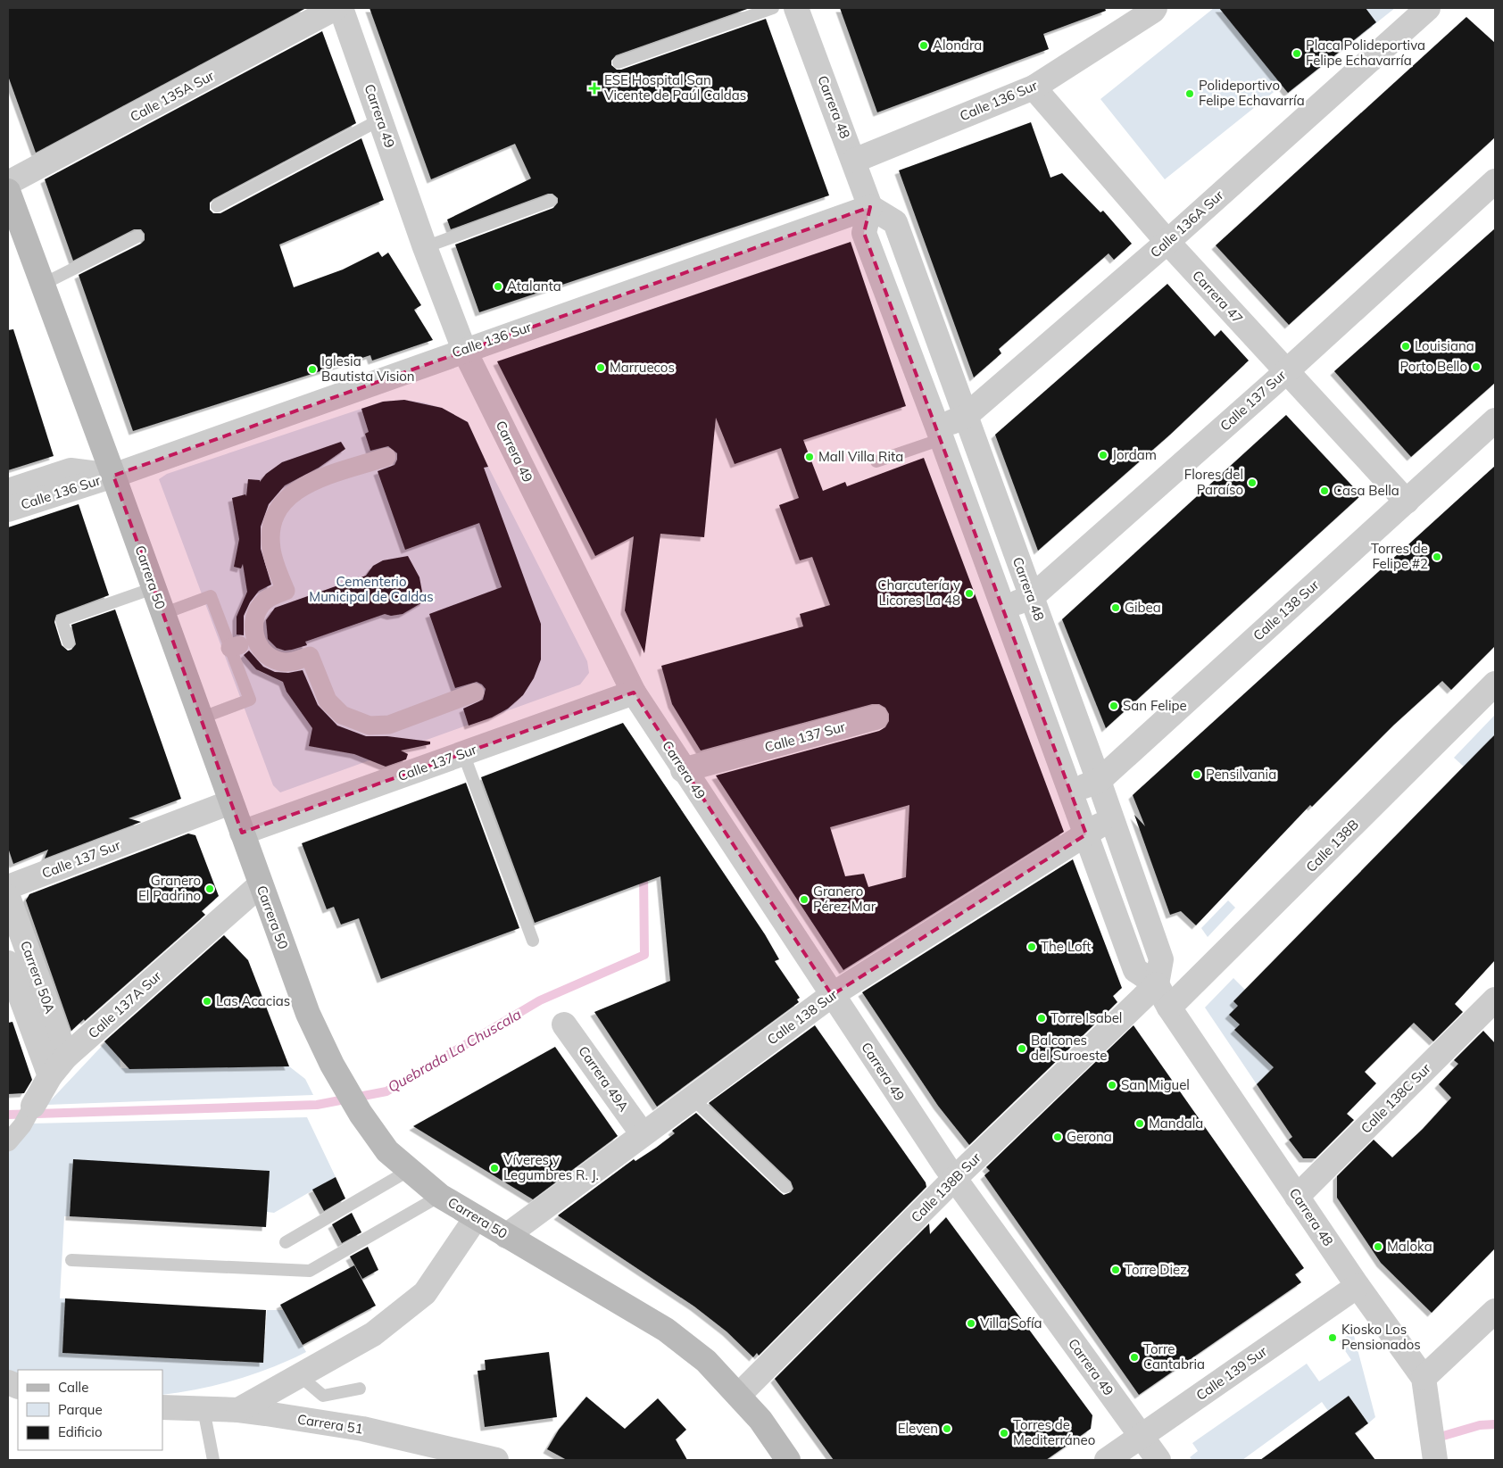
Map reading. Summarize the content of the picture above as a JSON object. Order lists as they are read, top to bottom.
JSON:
{
  "streets": {
    "main road": ["Carrera 50"],
    "street": [
      "Calle 135A Sur",
      "Calle 136 Sur",
      "Carrera 48",
      "Carrera 49",
      "Calle 136A Sur",
      "Carrera 47",
      "Calle 137 Sur",
      "Calle 138 Sur",
      "Calle 138B",
      "Carrera 50A",
      "Calle 137A Sur",
      "Carrera 49A",
      "Calle 138C Sur",
      "Calle 138B Sur",
      "Calle 139 Sur",
      "Carrera 51"
    ]
  },
  "crossings": [
    ["Calle 136 Sur", "Carrera 48"],
    ["Calle 136 Sur", "Carrera 49"],
    ["Calle 136 Sur", "Carrera 47"],
    ["Calle 136 Sur", "Carrera 50"],
    ["Carrera 48", "Calle 136A Sur"],
    ["Carrera 48", "Calle 137 Sur"],
    ["Carrera 48", "Calle 138 Sur"],
    ["Carrera 48", "Calle 138B"],
    ["Carrera 48", "Calle 138C Sur"],
    ["Carrera 48", "Calle 138B Sur"],
    ["Carrera 48", "Calle 139 Sur"],
    ["Carrera 49", "Calle 137 Sur"],
    ["Carrera 49", "Calle 138 Sur"],
    ["Carrera 49", "Calle 138B Sur"],
    ["Carrera 49", "Calle 139 Sur"],
    ["Calle 136A Sur", "Carrera 47"],
    ["Carrera 47", "Calle 137 Sur"],
    ["Carrera 47", "Calle 138 Sur"],
    ["Calle 137 Sur", "Carrera 50"],
    ["Carrera 50", "Calle 138 Sur"],
    ["Carrera 50", "Calle 137A Sur"],
    ["Carrera 50", "Calle 138B Sur"],
    ["Calle 138 Sur", "Carrera 49A"],
    ["Carrera 50A", "Calle 137A Sur"]
  ],
  "water": ["Quebrada La Chuscala"],
  "parks": ["Cementerio Municipal de Caldas"],
  "places": {
    "other": [
      "Alondra",
      "Placa Polideportiva Felipe Echavarría",
      "Polideportivo Felipe Echavarría",
      "Atalanta",
      "Louisiana",
      "Porto Bello",
      "Marruecos",
      "Iglesia Bautista Vision",
      "Jordam",
      "Mall Villa Rita",
      "Flores del Paraíso",
      "Casa Bella",
      "Torres de Felipe #2",
      "Charcutería y Licores La 48",
      "Gibea",
      "San Felipe",
      "Pensilvania",
      "Granero El Padrino",
      "Granero Pérez Mar",
      "The Loft",
      "Las Acacias",
      "Torre Isabel",
      "Balcones del Suroeste",
      "San Miguel",
      "Mandala",
      "Gerona",
      "Víveres y Legumbres R. J.",
      "Maloka",
      "Torre Diez",
      "Villa Sofía",
      "Kiosko Los Pensionados",
      "Torre Cantabria",
      "Eleven",
      "Torres de Mediterráneo"
    ],
    "health": ["ESE Hospital San Vicente de Paúl Caldas"]
  },
  "legend": ["Calle", "Parque", "Edificio"]
}
